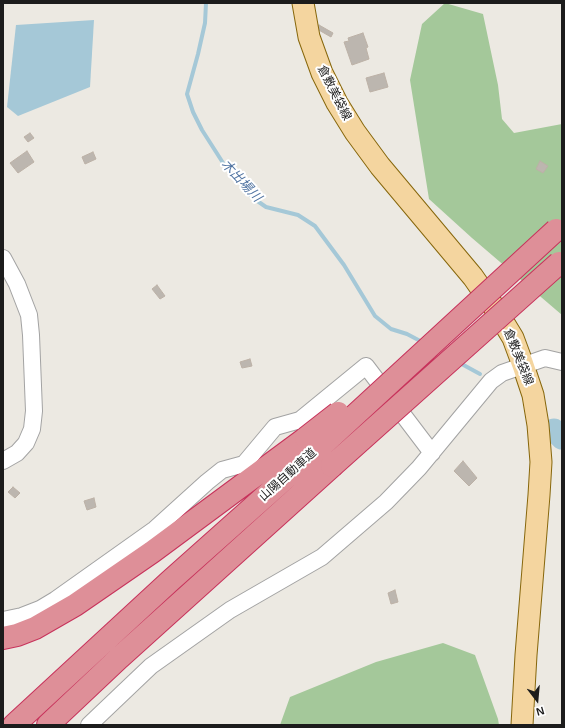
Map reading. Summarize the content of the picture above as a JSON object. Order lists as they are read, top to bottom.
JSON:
{
  "streets": {
    "highway": ["山陽自動車道"],
    "main road": ["倉敷美袋線"]
  },
  "water": ["木出場川"],
  "north": "bottom"
}
